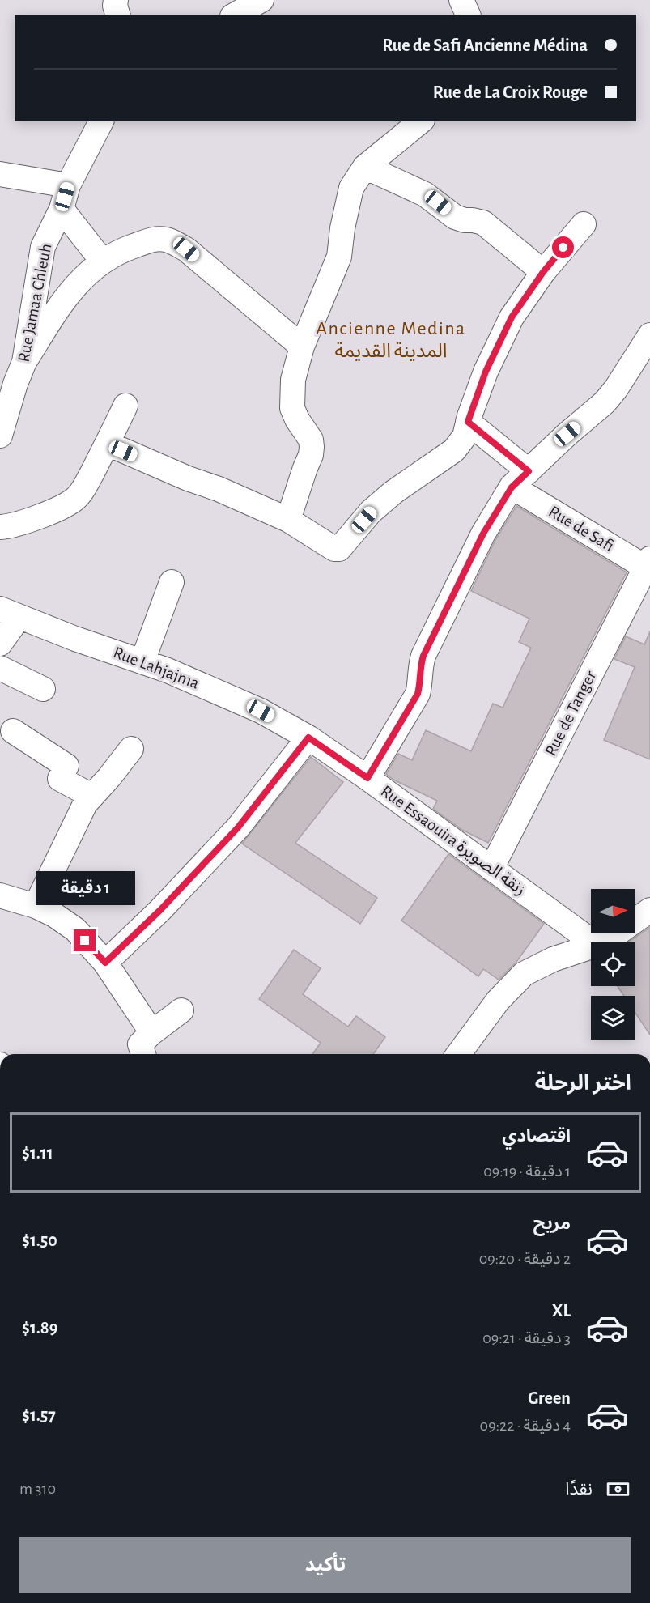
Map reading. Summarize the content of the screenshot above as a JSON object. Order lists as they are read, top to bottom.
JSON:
{
  "streets": {
    "street": [
      "Rue Jamaa Chleuh",
      "Rue de Safi",
      "Rue Lahjajma",
      "Rue de Tanger",
      "Rue Essaouira زنقة الصويرة"
    ]
  },
  "crossings": [
    ["Rue de Safi", "Rue de Tanger"],
    ["Rue Lahjajma", "Rue Essaouira زنقة الصويرة"],
    ["Rue de Tanger", "Rue Essaouira زنقة الصويرة"]
  ],
  "districts": ["Ancienne Medina المدينة القديمة"],
  "north": "right",
  "page": {
    "banner": ["Rue de Safi Ancienne Médina", "Rue de La Croix Rouge"],
    "bubble": "1 دقيقة",
    "heading": "اختر الرحلة",
    "list": [
      {
        "name": "اقتصادي",
        "note": "1 دقيقة · 09:19",
        "value": "$1.11"
      },
      {
        "name": "مريح",
        "note": "2 دقيقة · 09:20",
        "value": "$1.50"
      },
      {
        "name": "XL",
        "note": "3 دقيقة · 09:21",
        "value": "$1.89"
      },
      {
        "name": "Green",
        "note": "4 دقيقة · 09:22",
        "value": "$1.57"
      }
    ],
    "pay": ["نقدًا", "310 m"],
    "buttons": "تأكيد"
  }
}
